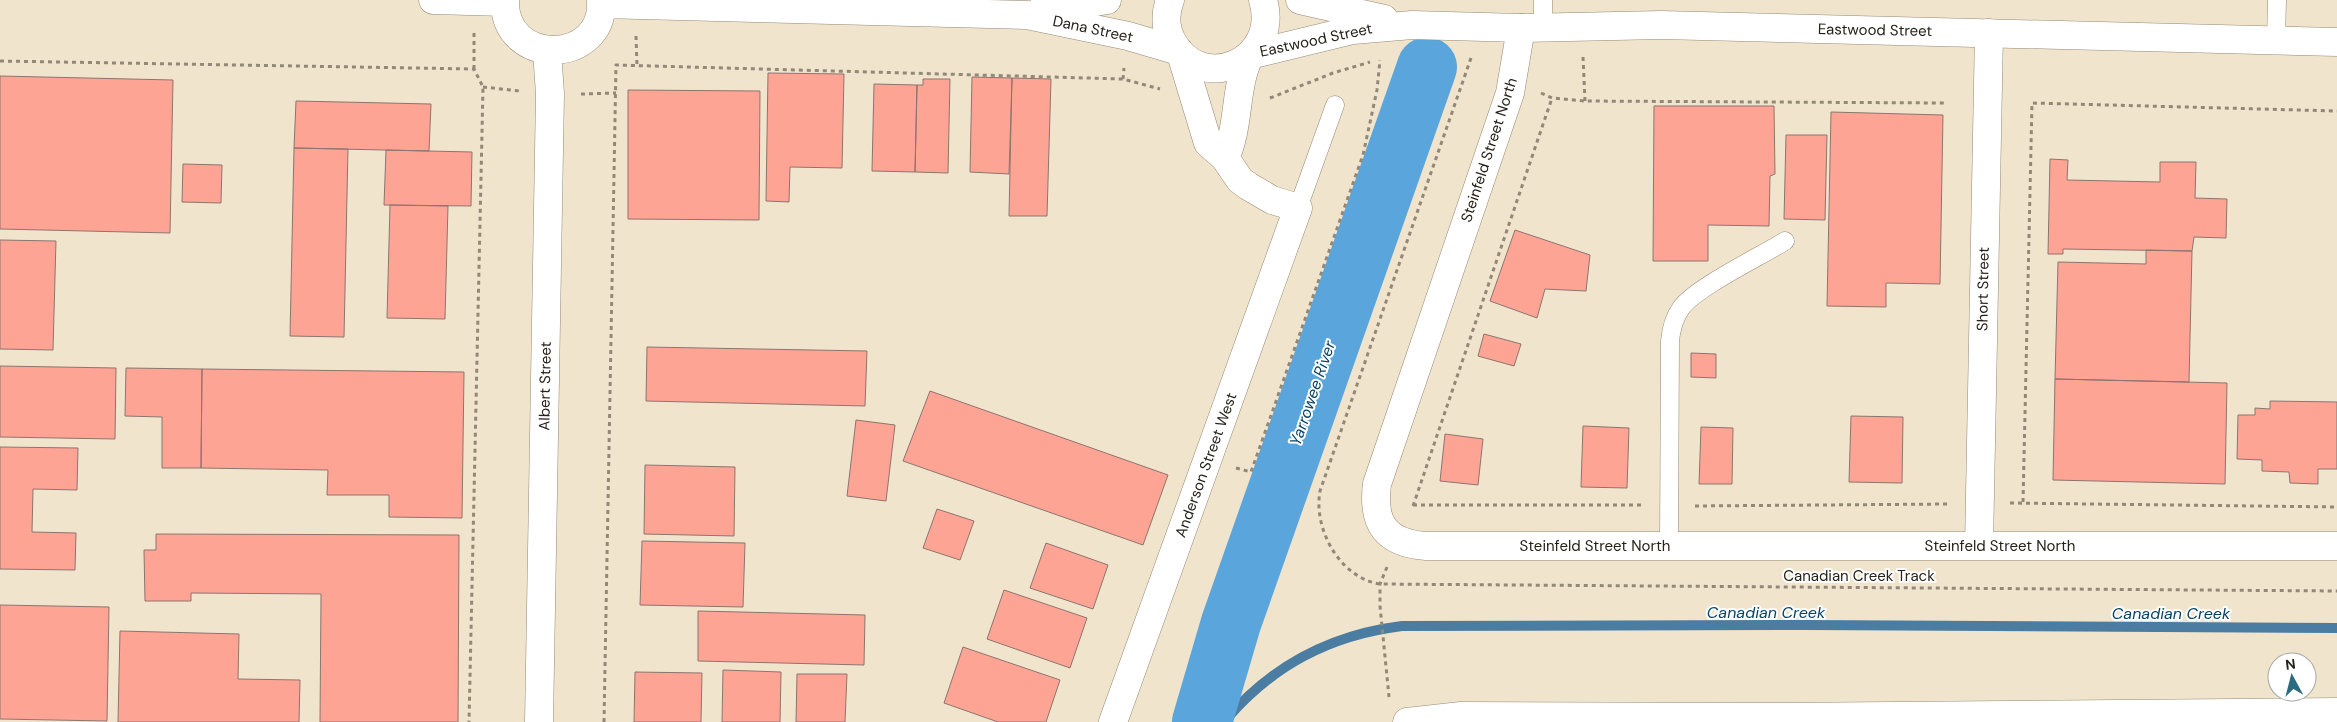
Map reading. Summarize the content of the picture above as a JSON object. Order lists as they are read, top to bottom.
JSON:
{
  "streets": {
    "street": [
      "Dana Street",
      "Eastwood Street",
      "Steinfeld Street North",
      "Short Street",
      "Albert Street",
      "Anderson Street West"
    ],
    "path": ["Canadian Creek Track"]
  },
  "crossings": [
    ["Dana Street", "Eastwood Street"],
    ["Eastwood Street", "Steinfeld Street North"],
    ["Eastwood Street", "Short Street"],
    ["Steinfeld Street North", "Short Street"]
  ],
  "water": ["Yarrowee River", "Canadian Creek"],
  "north": "top"
}
